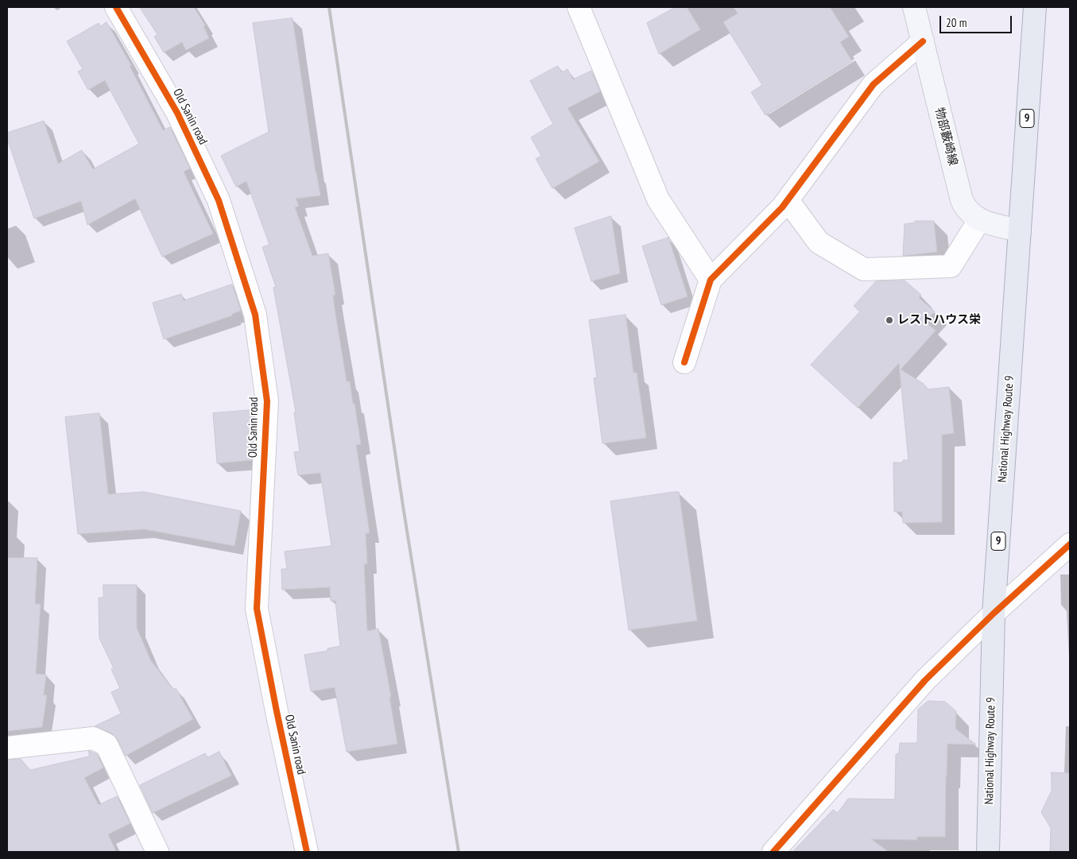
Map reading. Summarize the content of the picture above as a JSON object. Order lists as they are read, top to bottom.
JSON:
{
  "streets": {
    "highway": ["9", "National Highway Route 9"],
    "main road": ["物部藪崎線"],
    "street": ["Old Sanin road"]
  },
  "crossings": [
    ["物部藪崎線", "National Highway Route 9"]
  ],
  "places": ["レストハウス栄"],
  "scale_bar": "20 m"
}
